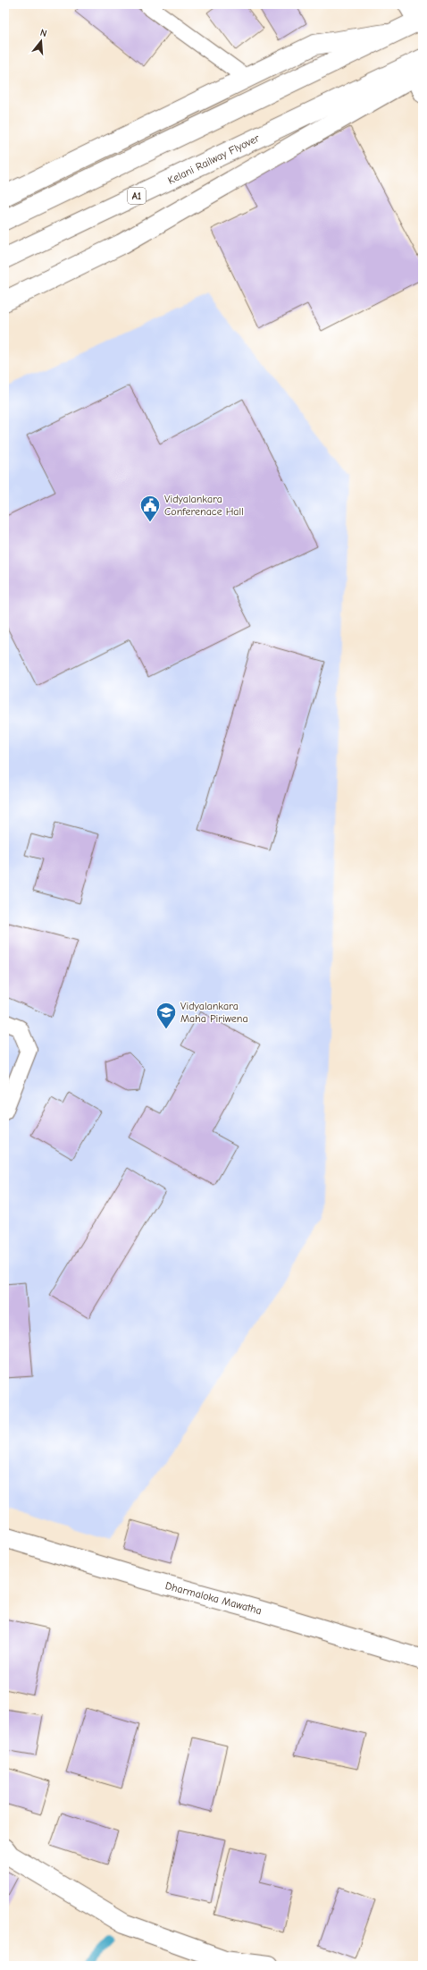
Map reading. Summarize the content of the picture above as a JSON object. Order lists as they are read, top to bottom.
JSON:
{
  "streets": {
    "main road": ["Kelani Railway Flyover", "A1", "Dharmaloka Mawatha"]
  },
  "places": {
    "public building": ["Vidyalankara Conferenace Hall"],
    "school or university": ["Vidyalankara Maha Piriwena"]
  },
  "north": "top"
}
